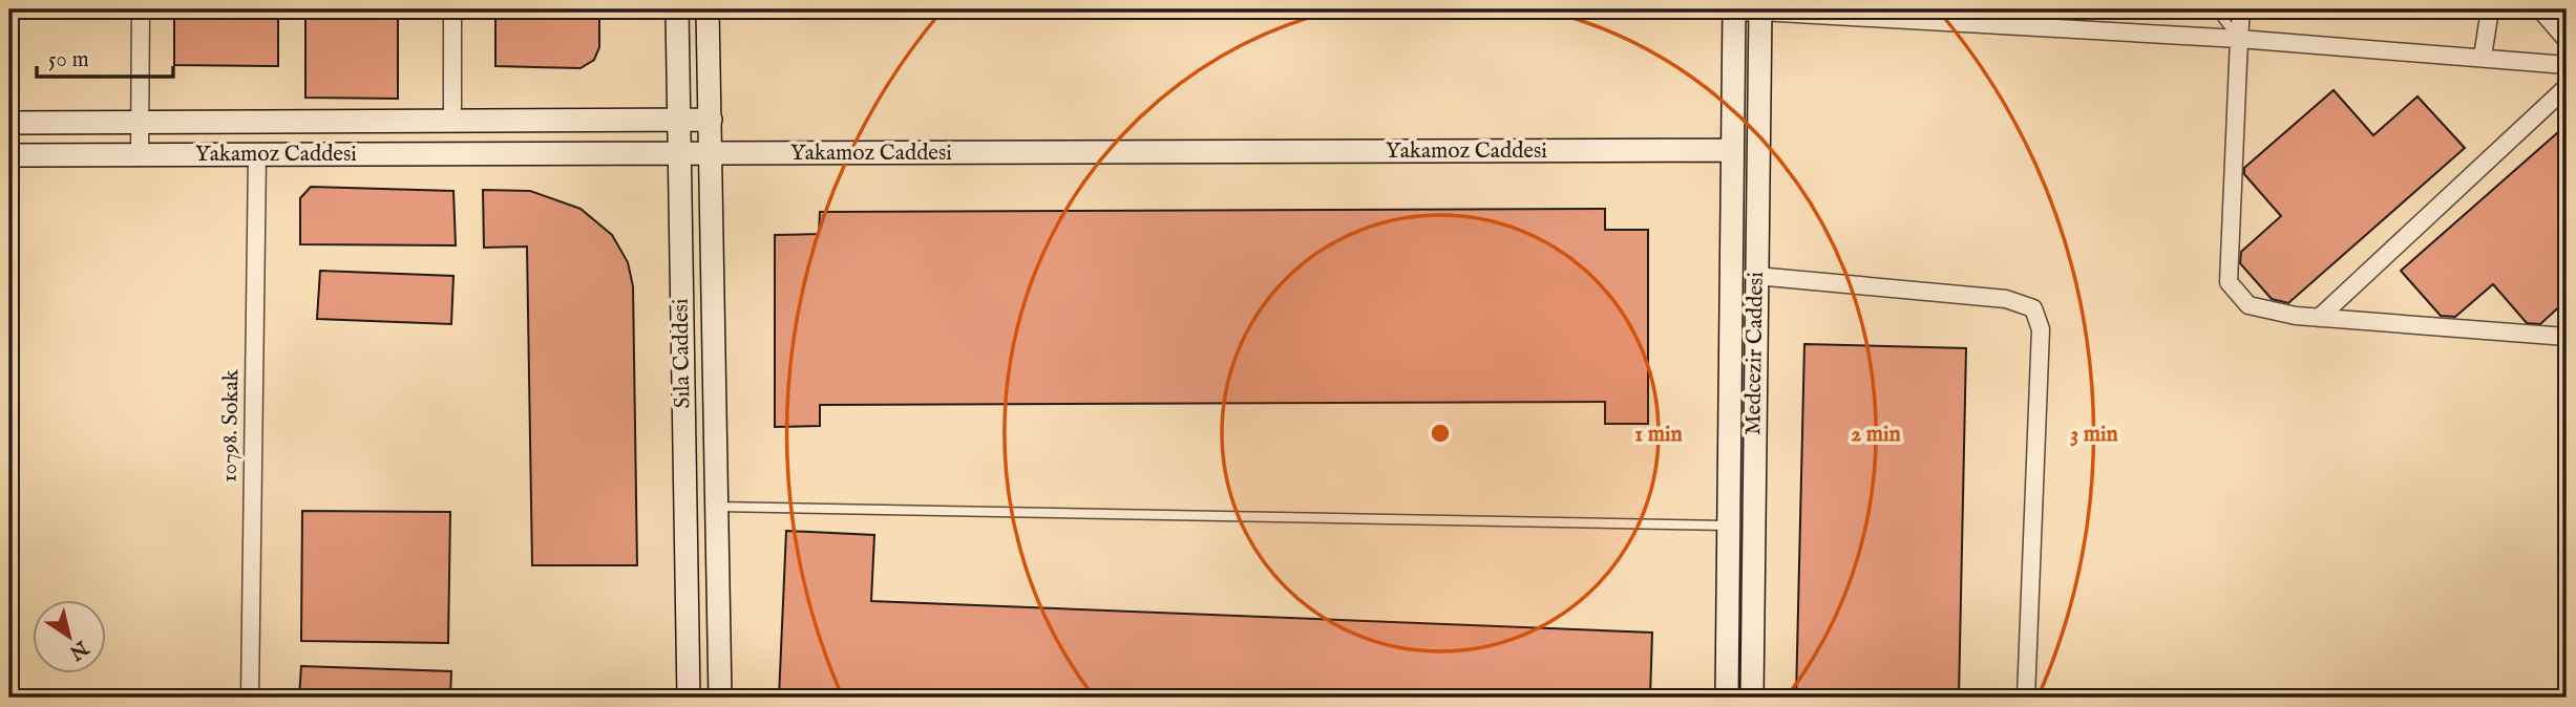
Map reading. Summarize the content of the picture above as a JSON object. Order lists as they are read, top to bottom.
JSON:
{
  "streets": {
    "street": [
      "Yakamoz Caddesi",
      "Sıla Caddesi",
      "Medcezir Caddesi",
      "10798. Sokak"
    ]
  },
  "crossings": [
    ["Yakamoz Caddesi", "Sıla Caddesi"],
    ["Yakamoz Caddesi", "Medcezir Caddesi"],
    ["Yakamoz Caddesi", "10798. Sokak"]
  ],
  "scale_bar": "50 m",
  "north": "bottom right",
  "rings": ["1 min", "2 min", "3 min"]
}
